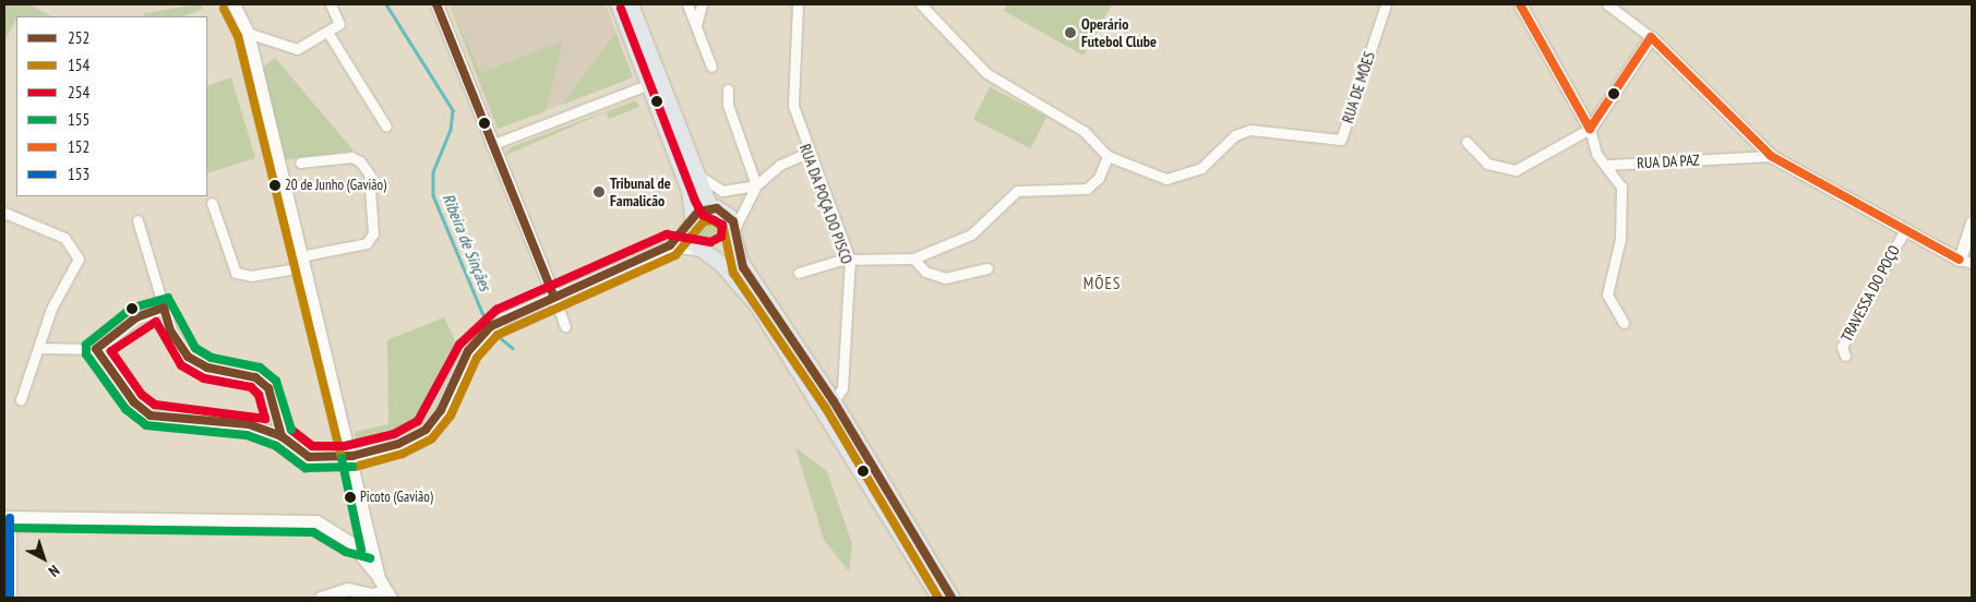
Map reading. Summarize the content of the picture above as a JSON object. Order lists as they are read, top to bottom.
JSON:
{
  "streets": {
    "street": [
      "RUA DE MÕES",
      "RUA DA PAZ",
      "RUA DA POÇA DO PISCO",
      "TRAVESSA DO POÇO"
    ]
  },
  "districts": ["MÕES"],
  "water": ["Ribeira de Sinçães"],
  "places": [
    "Operário Futebol Clube",
    "20 de Junho (Gavião)",
    "Tribunal de Famalicão",
    "Picoto (Gavião)"
  ],
  "lines": [
    "transit line 252",
    "transit line 152",
    "transit line 154",
    "transit line 254",
    "transit line 155",
    "transit line 153"
  ],
  "legend": [
    "252",
    "154",
    "254",
    "155",
    "152",
    "153"
  ],
  "north": "bottom right"
}
